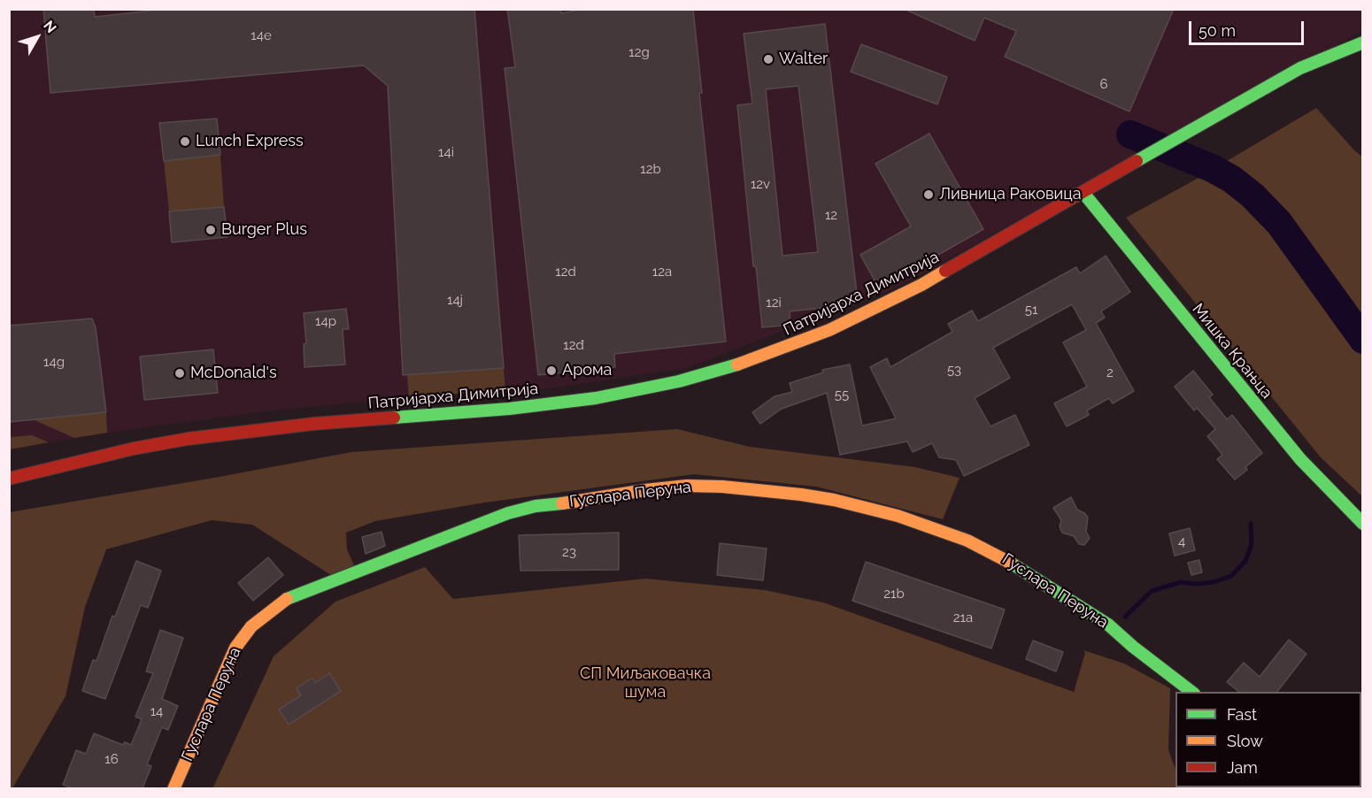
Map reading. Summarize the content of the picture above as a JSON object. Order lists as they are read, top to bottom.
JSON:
{
  "streets": {
    "main road": ["Патријарха Димитрија", "Мишка Крањца", "Гуслара Перуна"]
  },
  "crossings": [
    ["Патријарха Димитрија", "Мишка Крањца"]
  ],
  "parks": ["СП Миљаковачка шума"],
  "places": [
    "Walter",
    "Lunch Express",
    "Ливница Раковица",
    "Burger Plus",
    "Арома",
    "McDonald's"
  ],
  "house_numbers": [
    "14e",
    "12g",
    "6",
    "14i",
    "12b",
    "12v",
    "12",
    "12d",
    "12a",
    "14j",
    "12i",
    "51",
    "14p",
    "12đ",
    "14g",
    "53",
    "2",
    "55",
    "4",
    "23",
    "21b",
    "21a",
    "14",
    "16"
  ],
  "legend": ["Fast", "Slow", "Jam"],
  "scale_bar": "50 m",
  "north": "top right"
}
